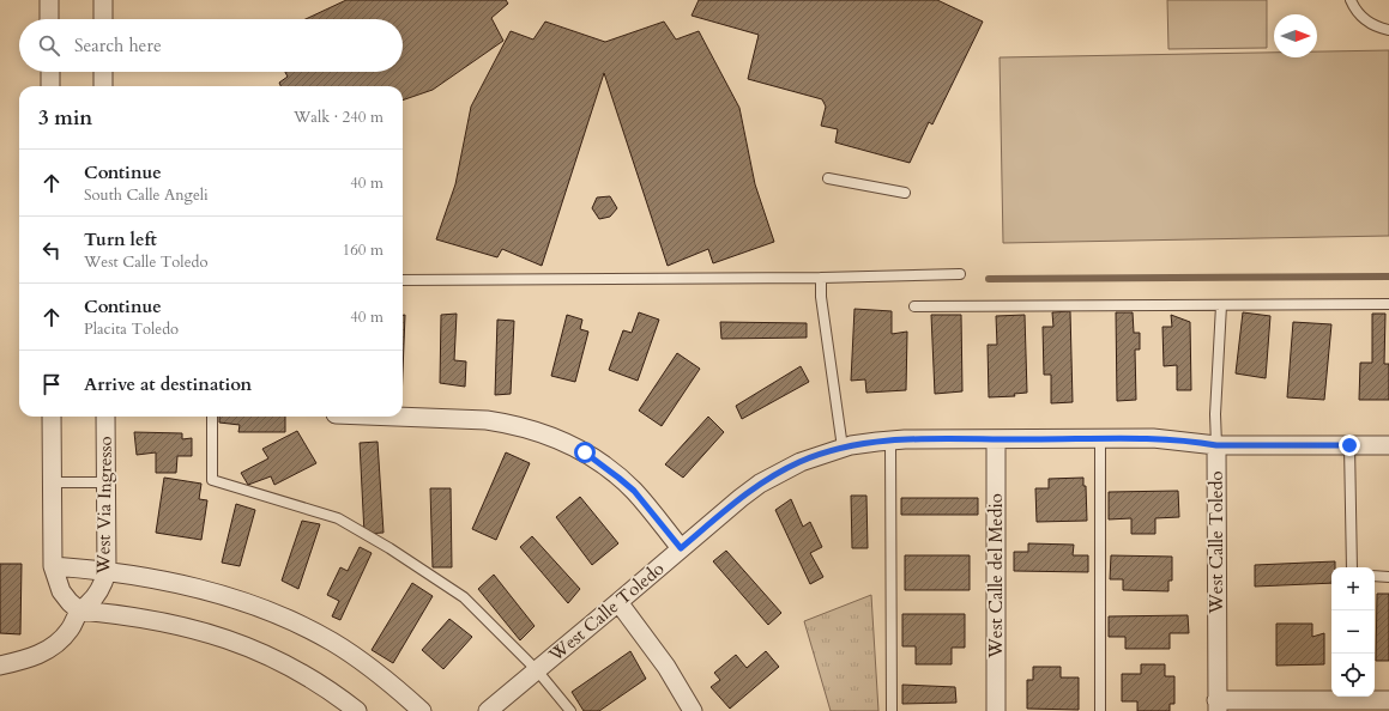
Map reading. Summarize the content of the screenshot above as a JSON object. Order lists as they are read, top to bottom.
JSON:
{
  "streets": {
    "street": ["West Via Ingresso", "West Calle Toledo", "West Calle del Medio"]
  },
  "crossings": [
    ["West Calle Toledo", "West Calle del Medio"]
  ],
  "north": "right",
  "page": {
    "search": "Search here",
    "heading": ["3 min", "Walk · 240 m"],
    "list": [
      ["Continue", "South Calle Angeli", "40 m"],
      ["Turn left", "West Calle Toledo", "160 m"],
      ["Continue", "Placita Toledo", "40 m"],
      "Arrive at destination"
    ],
    "map_buttons": ["+", "−"]
  }
}
